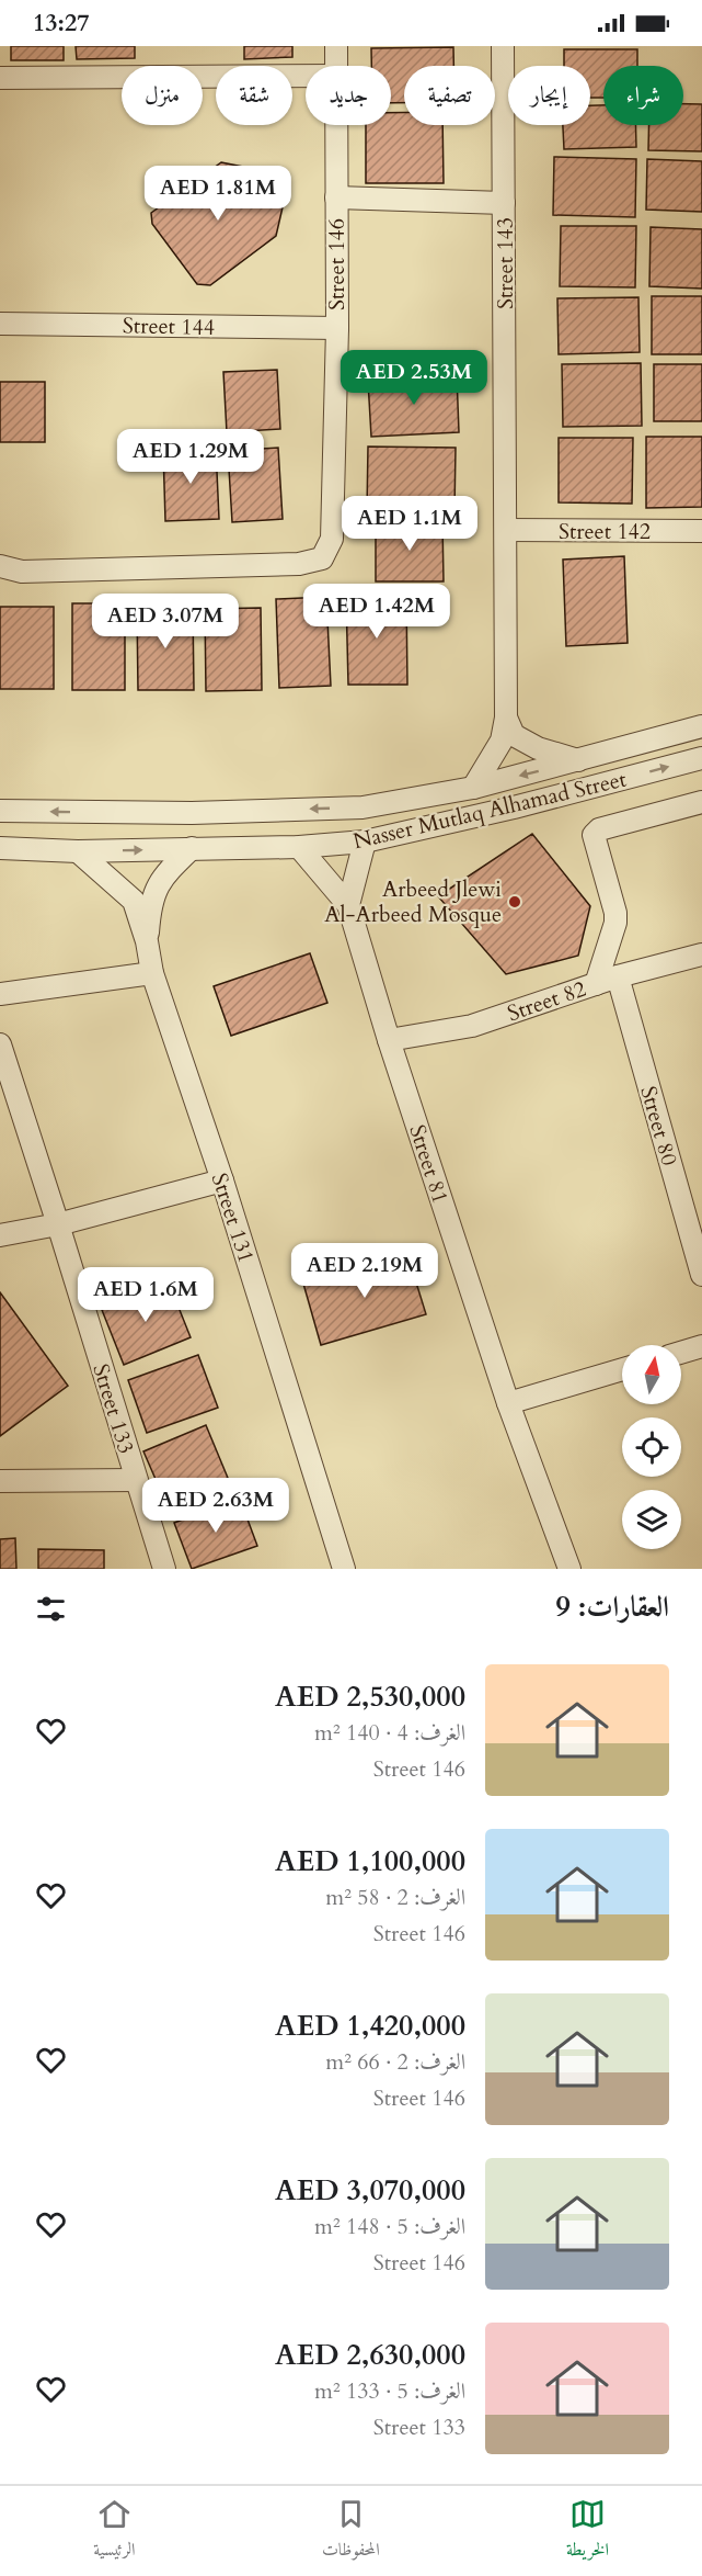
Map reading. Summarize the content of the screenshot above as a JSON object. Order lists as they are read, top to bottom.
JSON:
{
  "streets": {
    "street": [
      "Street 143",
      "Street 146",
      "Street 144",
      "Street 142",
      "Nasser Mutlaq Alhamad Street",
      "Street 82",
      "Street 80",
      "Street 81",
      "Street 131",
      "Street 133"
    ]
  },
  "crossings": [
    ["Street 143", "Street 146"],
    ["Street 143", "Street 142"],
    ["Street 143", "Nasser Mutlaq Alhamad Street"],
    ["Street 146", "Street 144"],
    ["Nasser Mutlaq Alhamad Street", "Street 81"],
    ["Nasser Mutlaq Alhamad Street", "Street 131"],
    ["Street 82", "Street 80"],
    ["Street 82", "Street 81"]
  ],
  "places": ["Arbeed Jlewi Al-Arbeed Mosque"],
  "north": "top",
  "page": {
    "status": "13:27",
    "chip": [
      "شراء",
      "إيجار",
      "تصفية",
      "جديد",
      "شقة",
      "منزل"
    ],
    "price": [
      "AED 1.81M",
      "AED 2.53M",
      "AED 1.29M",
      "AED 1.1M",
      "AED 1.42M",
      "AED 3.07M",
      "AED 2.19M",
      "AED 1.6M",
      "AED 2.63M"
    ],
    "heading": "العقارات: 9",
    "list": [
      {
        "name": "AED 2,530,000",
        "note": "الغرف: 4 · 140 m² · Street 146"
      },
      {
        "name": "AED 1,100,000",
        "note": "الغرف: 2 · 58 m² · Street 146"
      },
      {
        "name": "AED 1,420,000",
        "note": "الغرف: 2 · 66 m² · Street 146"
      },
      {
        "name": "AED 3,070,000",
        "note": "الغرف: 5 · 148 m² · Street 146"
      },
      {
        "name": "AED 2,630,000",
        "note": "الغرف: 5 · 133 m² · Street 133"
      }
    ],
    "tabs": ["الخريطة", "المحفوظات", "الرئيسية"]
  }
}
